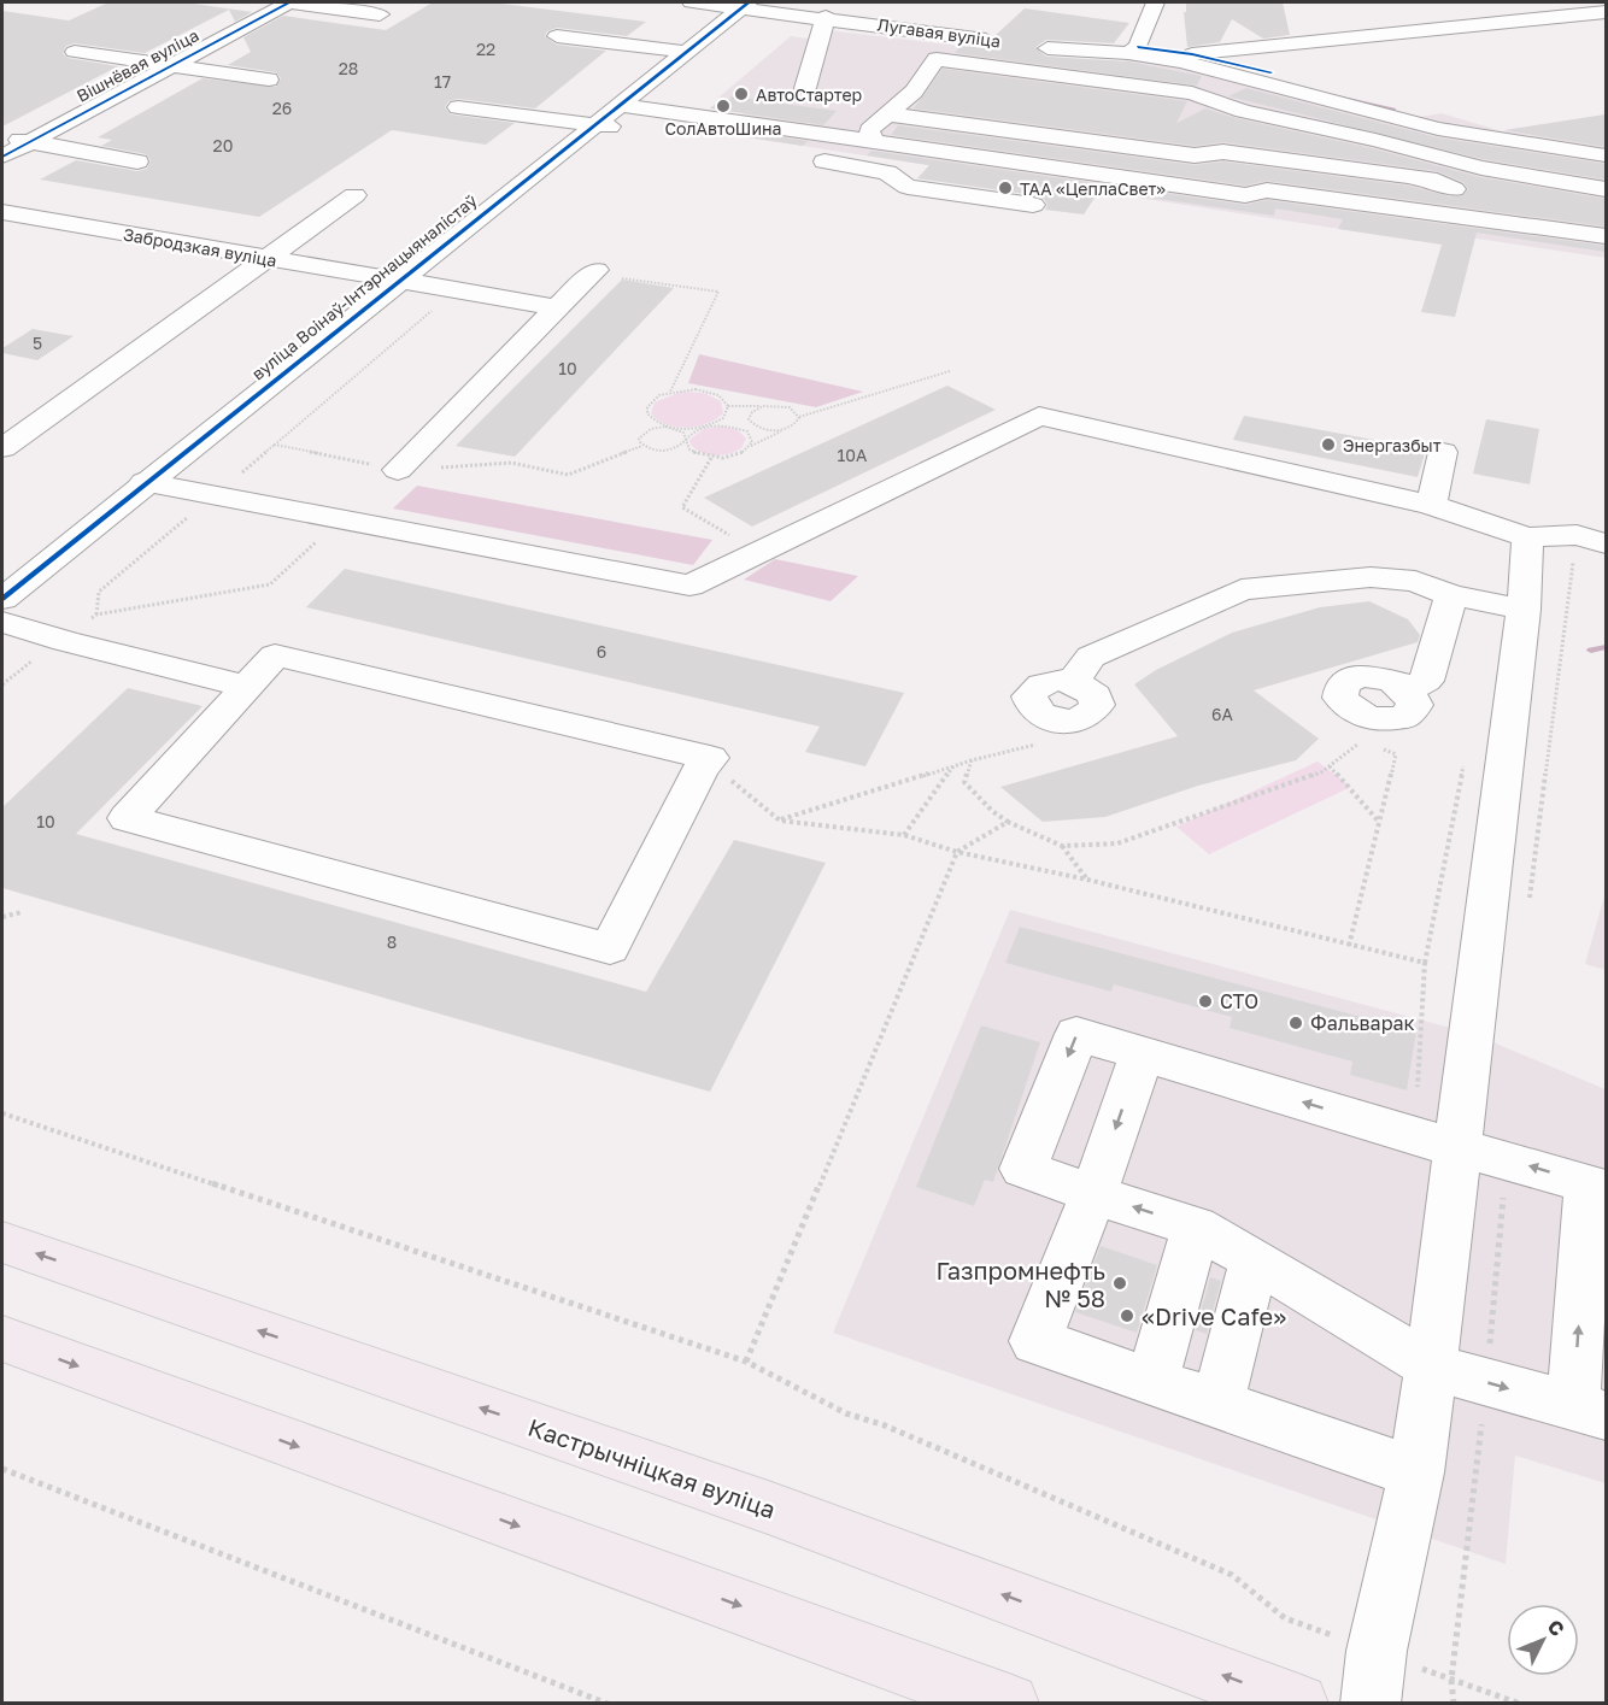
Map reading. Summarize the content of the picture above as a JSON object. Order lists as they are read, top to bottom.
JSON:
{
  "streets": {
    "main road": ["Кастрычніцкая вуліца"],
    "street": [
      "Лугавая вуліца",
      "Вішнёвая вуліца",
      "Забродзкая вуліца",
      "вуліца Воінаў-Інтэрнацыяналістаў"
    ]
  },
  "crossings": [
    ["Лугавая вуліца", "вуліца Воінаў-Інтэрнацыяналістаў"],
    ["Забродзкая вуліца", "вуліца Воінаў-Інтэрнацыяналістаў"]
  ],
  "places": [
    "АвтоСтартер",
    "СолАвтоШина",
    "ТАА «ЦеплаСвет»",
    "Энергазбыт",
    "СТО",
    "Фальварак",
    "Газпромнефть № 58",
    "«Drive Cafe»"
  ],
  "house_numbers": [
    "22",
    "28",
    "17",
    "26",
    "20",
    "5",
    "10",
    "10А",
    "6",
    "6А",
    "10",
    "8"
  ],
  "north": "top right"
}
